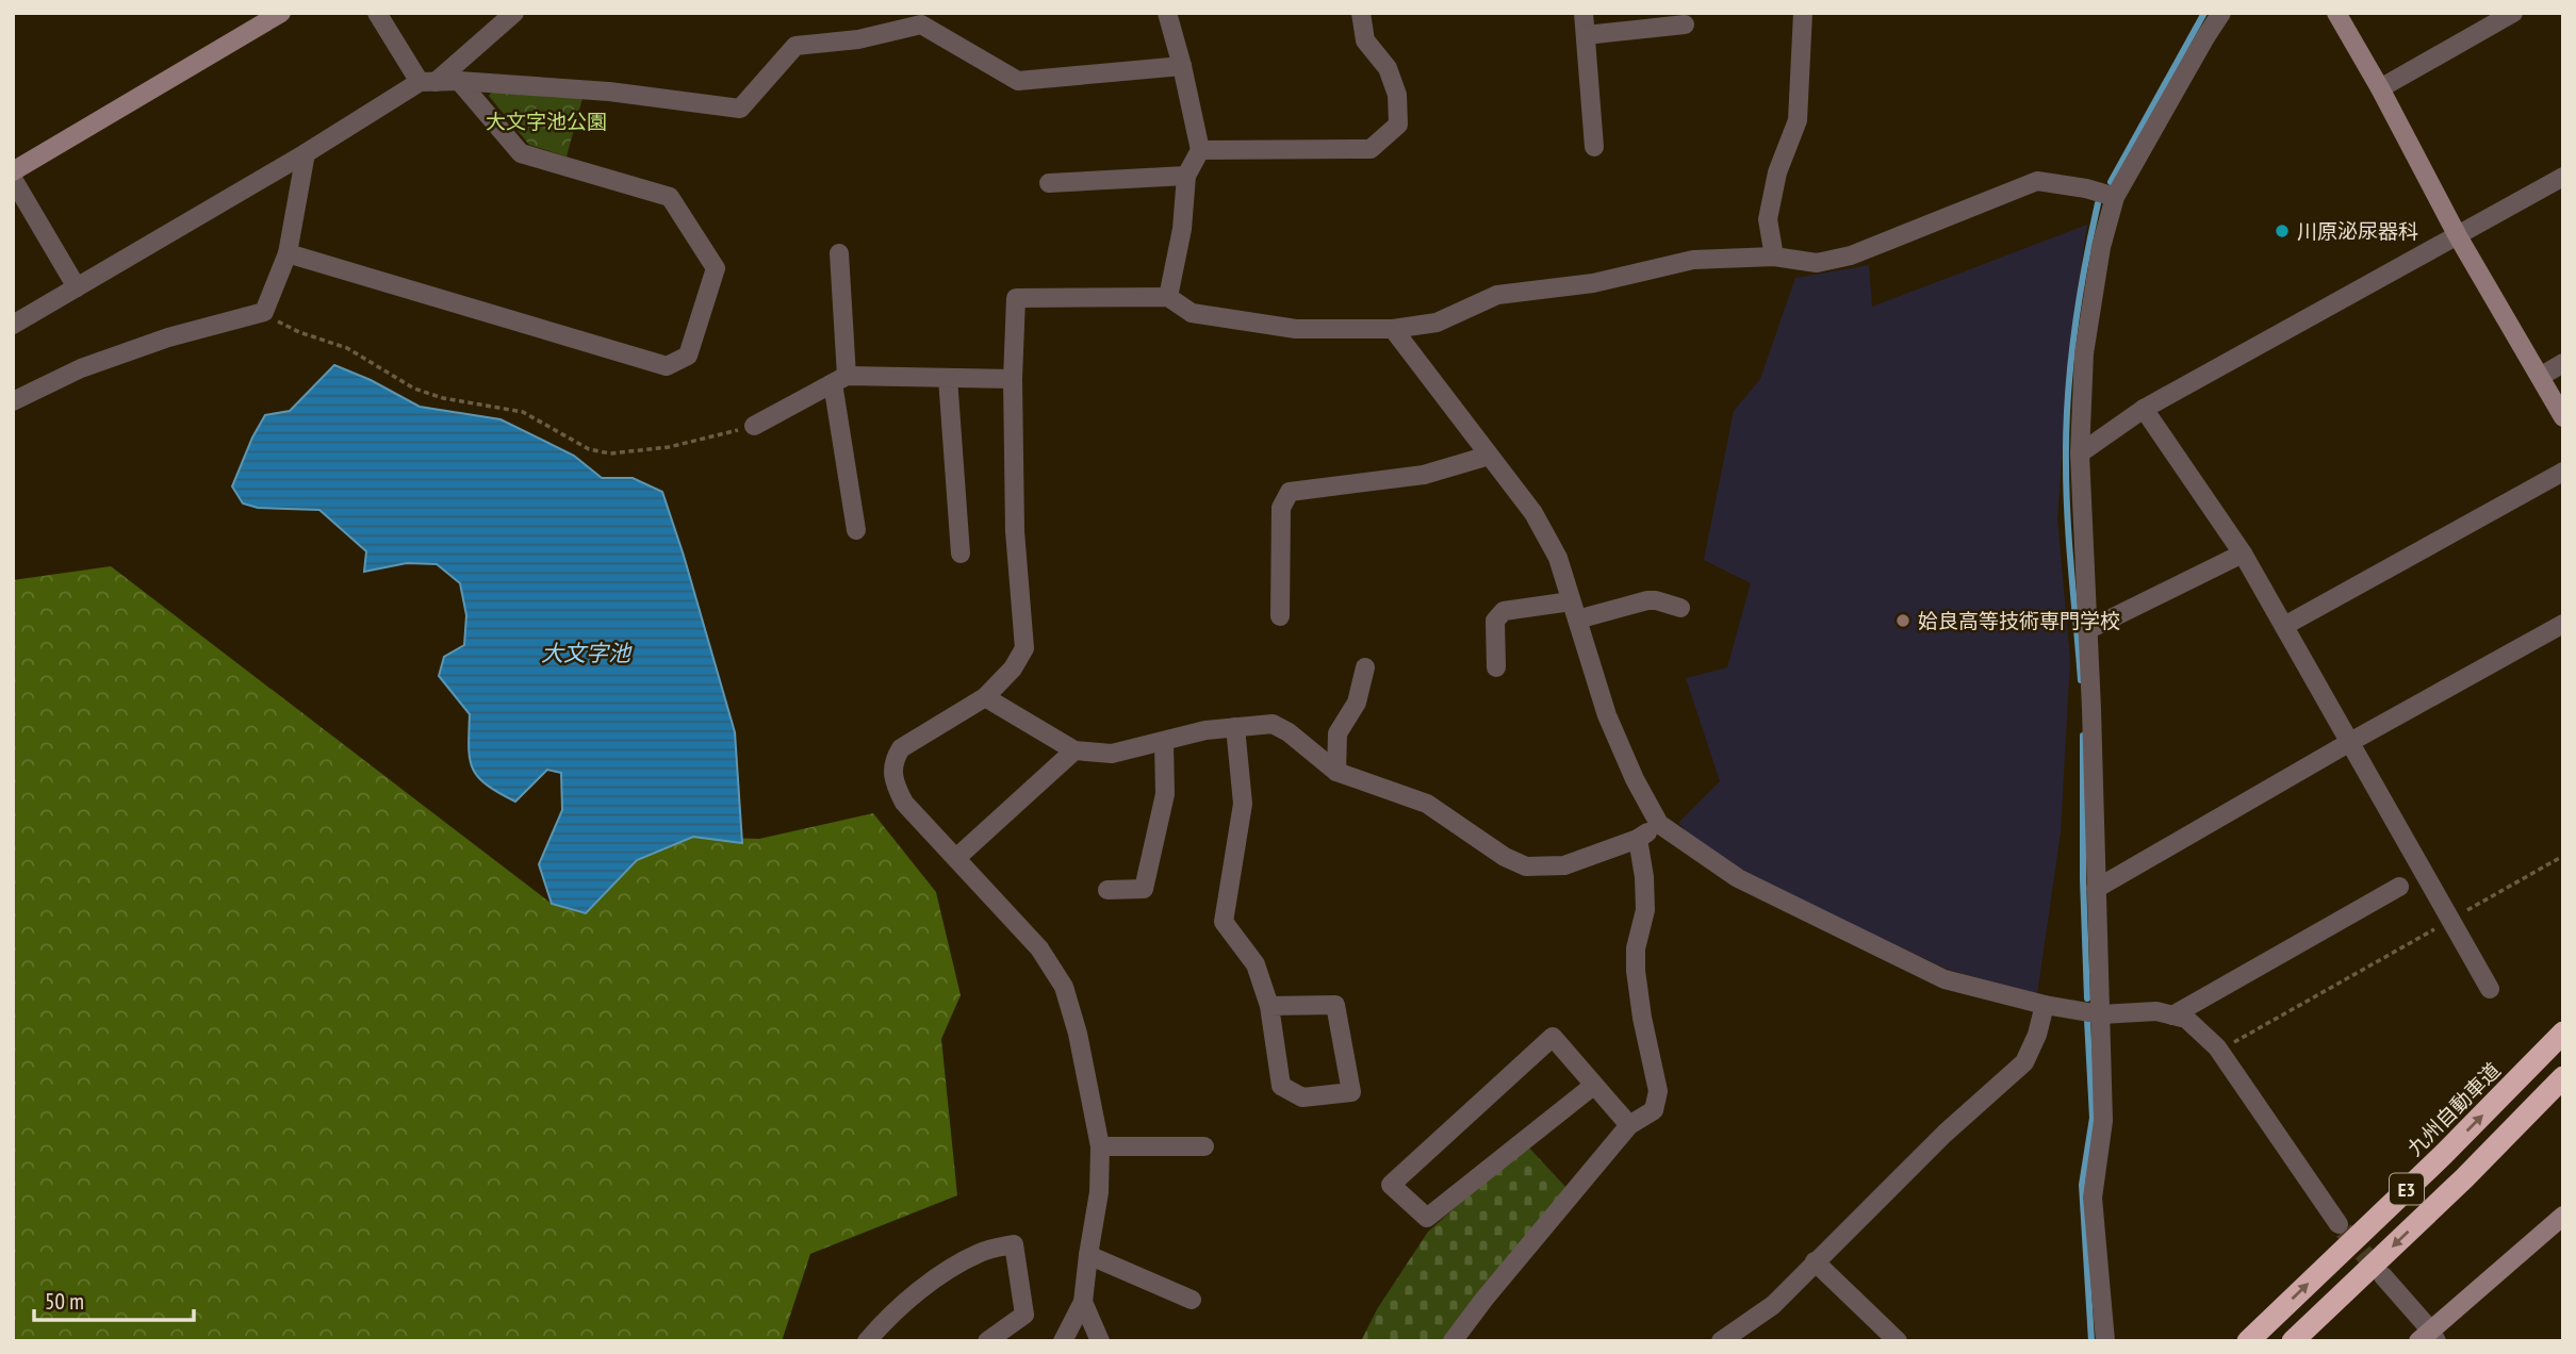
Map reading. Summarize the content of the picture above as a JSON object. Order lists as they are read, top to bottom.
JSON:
{
  "streets": {
    "highway": ["九州自動車道", "E3"]
  },
  "water": ["大文字池"],
  "parks": ["大文字池公園"],
  "places": ["川原泌尿器科", "姶良高等技術専門学校"],
  "scale_bar": "50 m"
}
